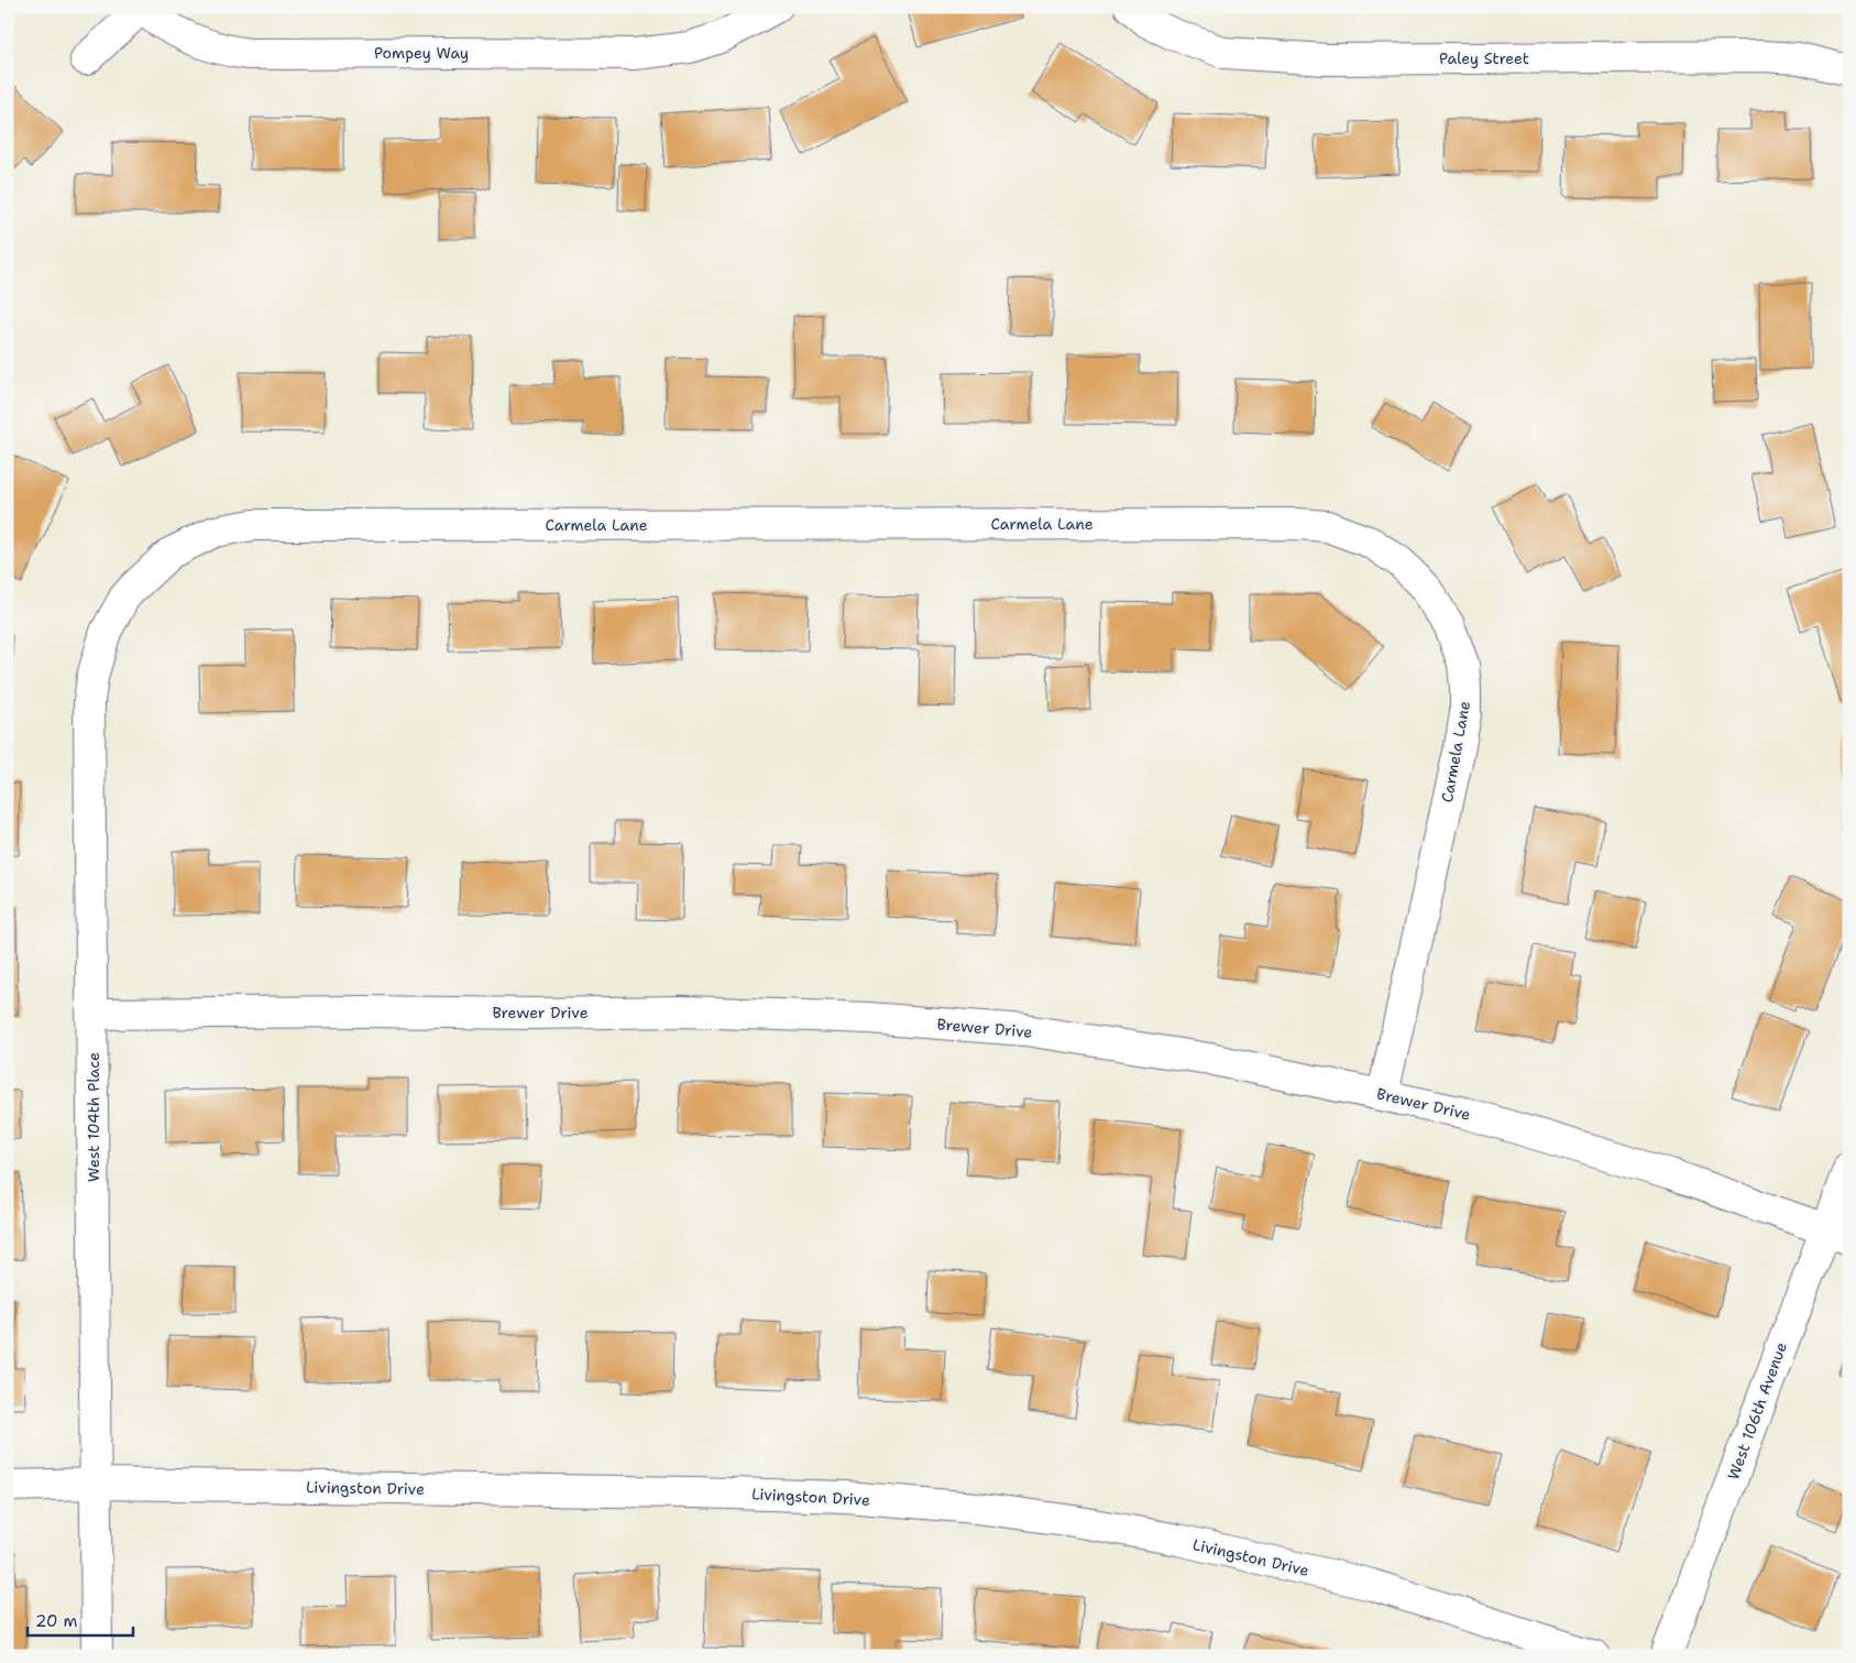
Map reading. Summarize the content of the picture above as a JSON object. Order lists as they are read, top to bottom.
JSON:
{
  "streets": {
    "street": [
      "Pompey Way",
      "Paley Street",
      "Carmela Lane",
      "Brewer Drive",
      "West 104th Place",
      "West 106th Avenue",
      "Livingston Drive"
    ]
  },
  "crossings": [
    ["Carmela Lane", "Brewer Drive"],
    ["Carmela Lane", "West 104th Place"],
    ["Brewer Drive", "West 104th Place"],
    ["Brewer Drive", "West 106th Avenue"],
    ["West 104th Place", "Livingston Drive"]
  ],
  "scale_bar": "20 m"
}
